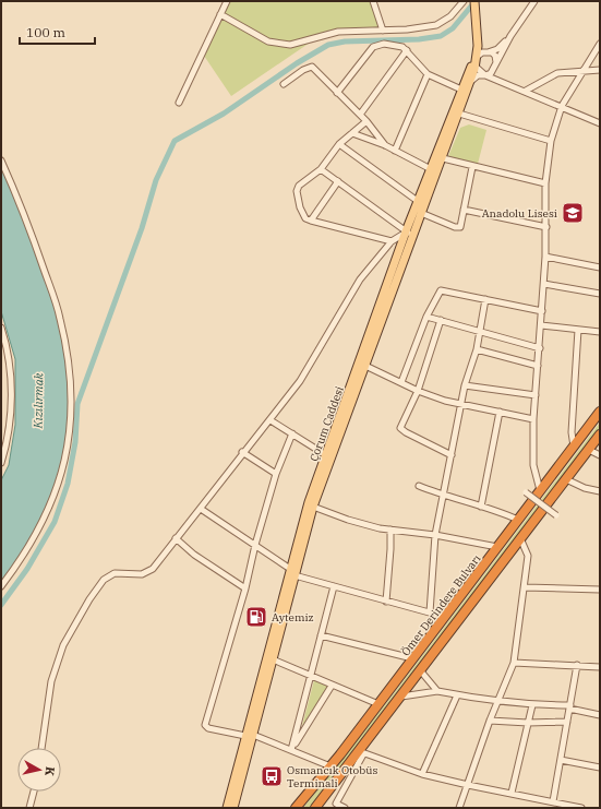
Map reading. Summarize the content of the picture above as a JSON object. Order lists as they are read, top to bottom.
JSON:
{
  "streets": {
    "highway": ["Ömer Derindere Bulvarı"],
    "main road": ["Çorum Caddesi"]
  },
  "water": ["Kızılırmak"],
  "places": {
    "school or university": ["Anadolu Lisesi"],
    "fuel station": ["Aytemiz"],
    "bus stop": ["Osmancık Otobüs Terminali"]
  },
  "scale_bar": "100 m",
  "north": "right"
}
